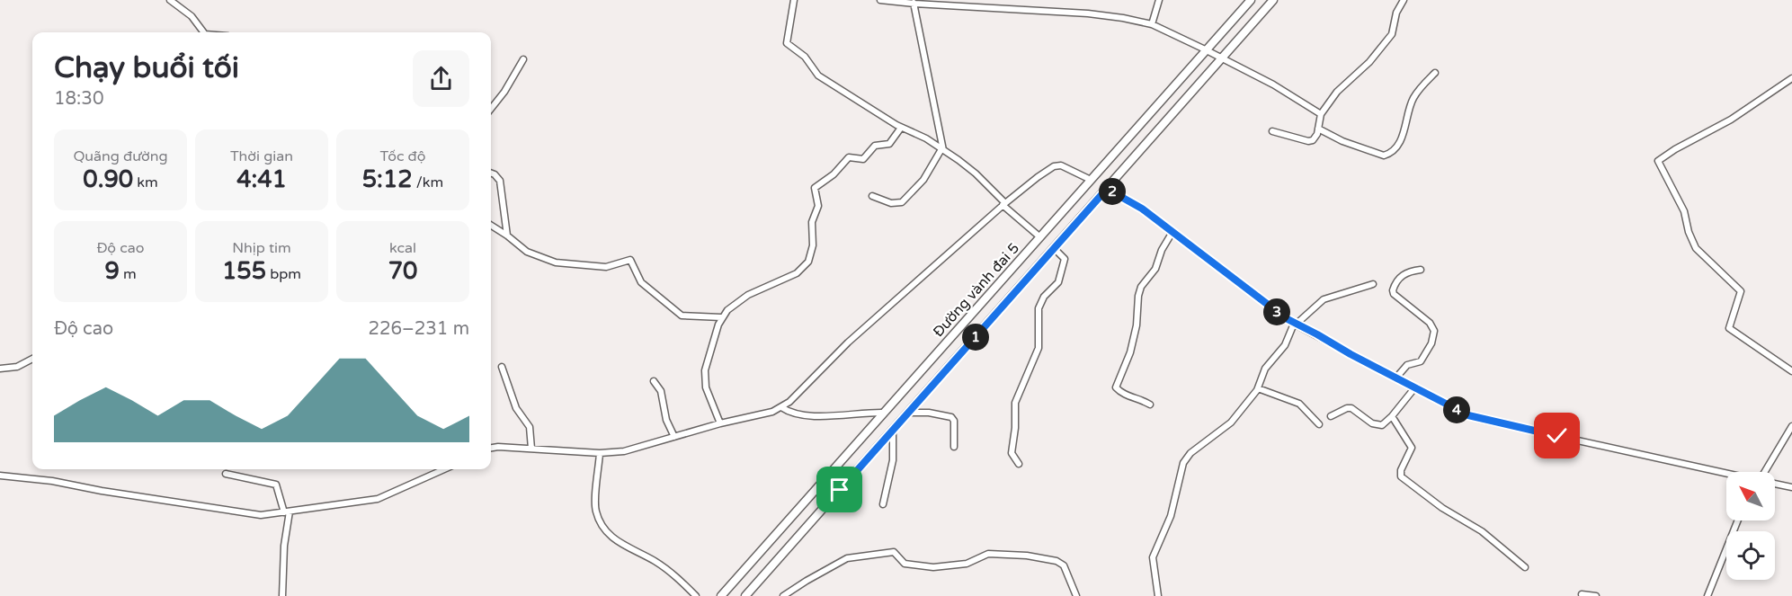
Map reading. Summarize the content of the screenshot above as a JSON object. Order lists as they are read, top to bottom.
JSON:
{
  "streets": {
    "main road": ["Đường vành đai 5"]
  },
  "north": "top left",
  "page": {
    "heading": ["Chạy buổi tối", "18:30"],
    "stats": [
      ["Quãng đường", "0.90 km"],
      ["Thời gian", "4:41"],
      ["Tốc độ", "5:12 /km"],
      ["Độ cao", "9 m"],
      ["Nhịp tim", "155 bpm"],
      ["kcal", "70"]
    ],
    "pins": [
      "2",
      "3",
      "1",
      "4"
    ],
    "chart": ["Độ cao", "226–231 m"]
  }
}
